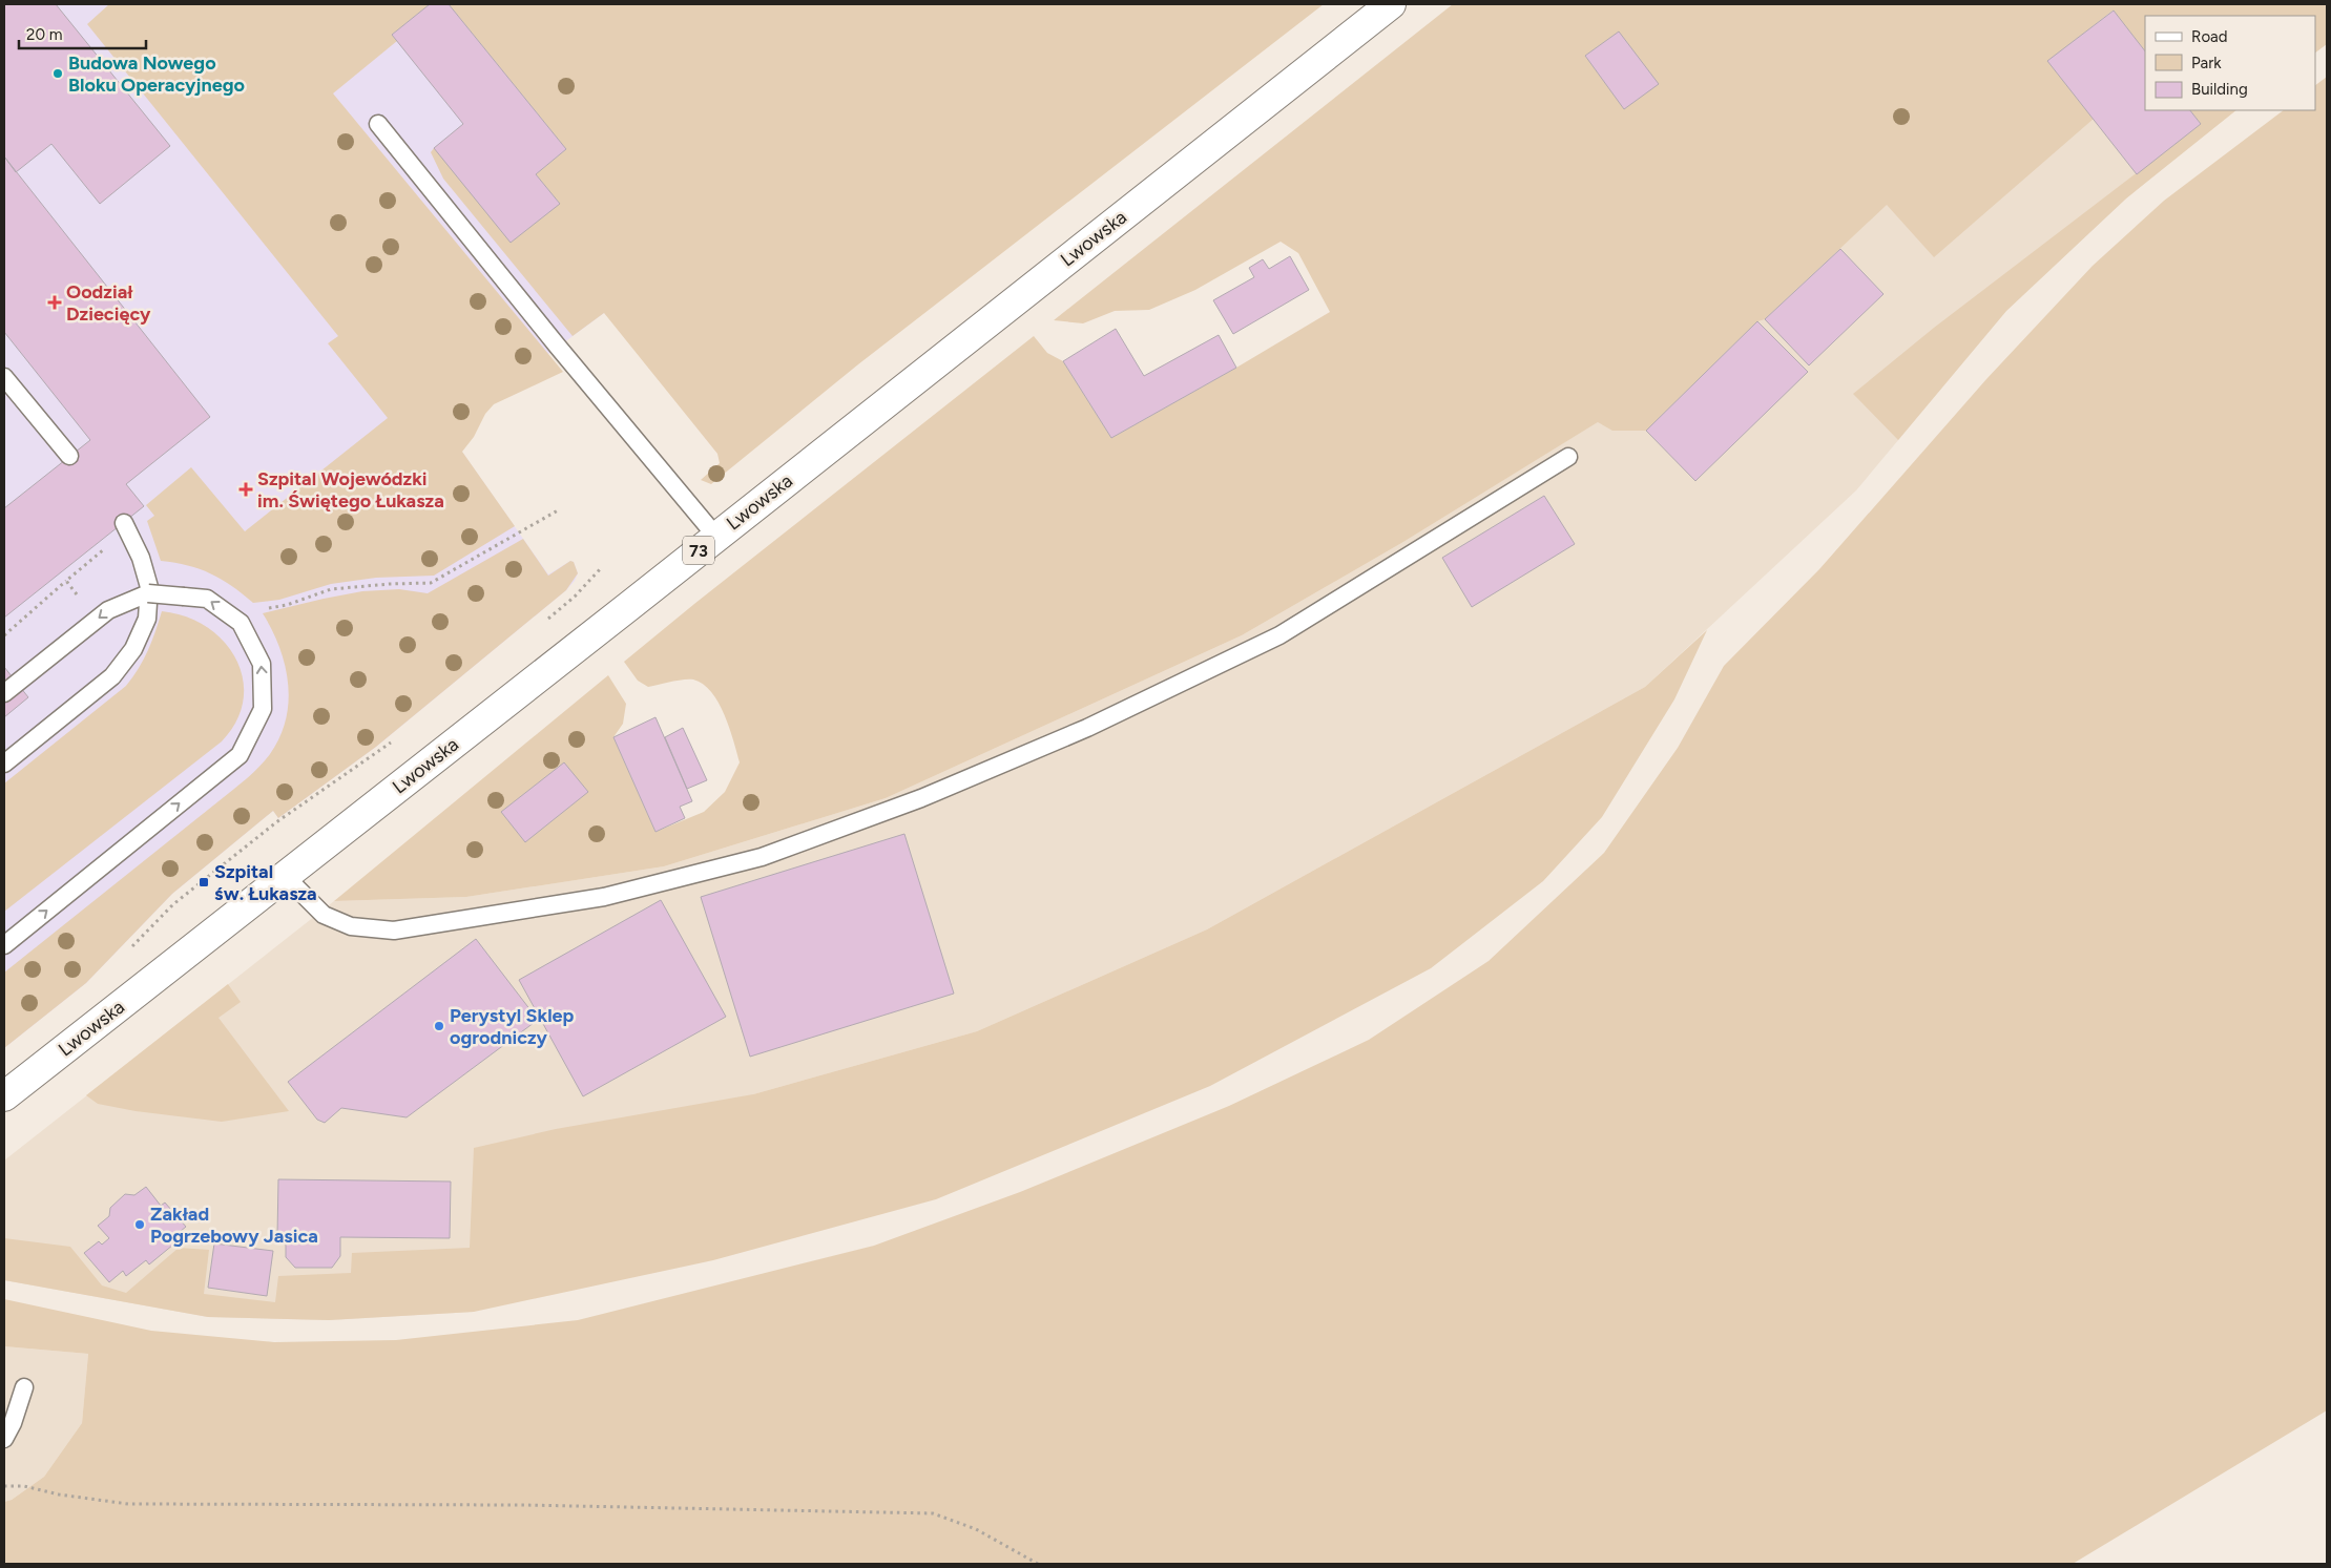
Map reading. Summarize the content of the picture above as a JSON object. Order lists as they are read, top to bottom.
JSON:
{
  "streets": {
    "main road": ["Lwowska", "73"]
  },
  "places": {
    "other": ["Budowa Nowego Bloku Operacyjnego", "Perystyl Sklep ogrodniczy", "Zakład Pogrzebowy Jasica"],
    "health": ["Oodział Dziecięcy", "Szpital Wojewódzki im. Świętego Łukasza"],
    "transit": ["Szpital św. Łukasza"]
  },
  "legend": ["Road", "Park", "Building"],
  "scale_bar": "20 m"
}
